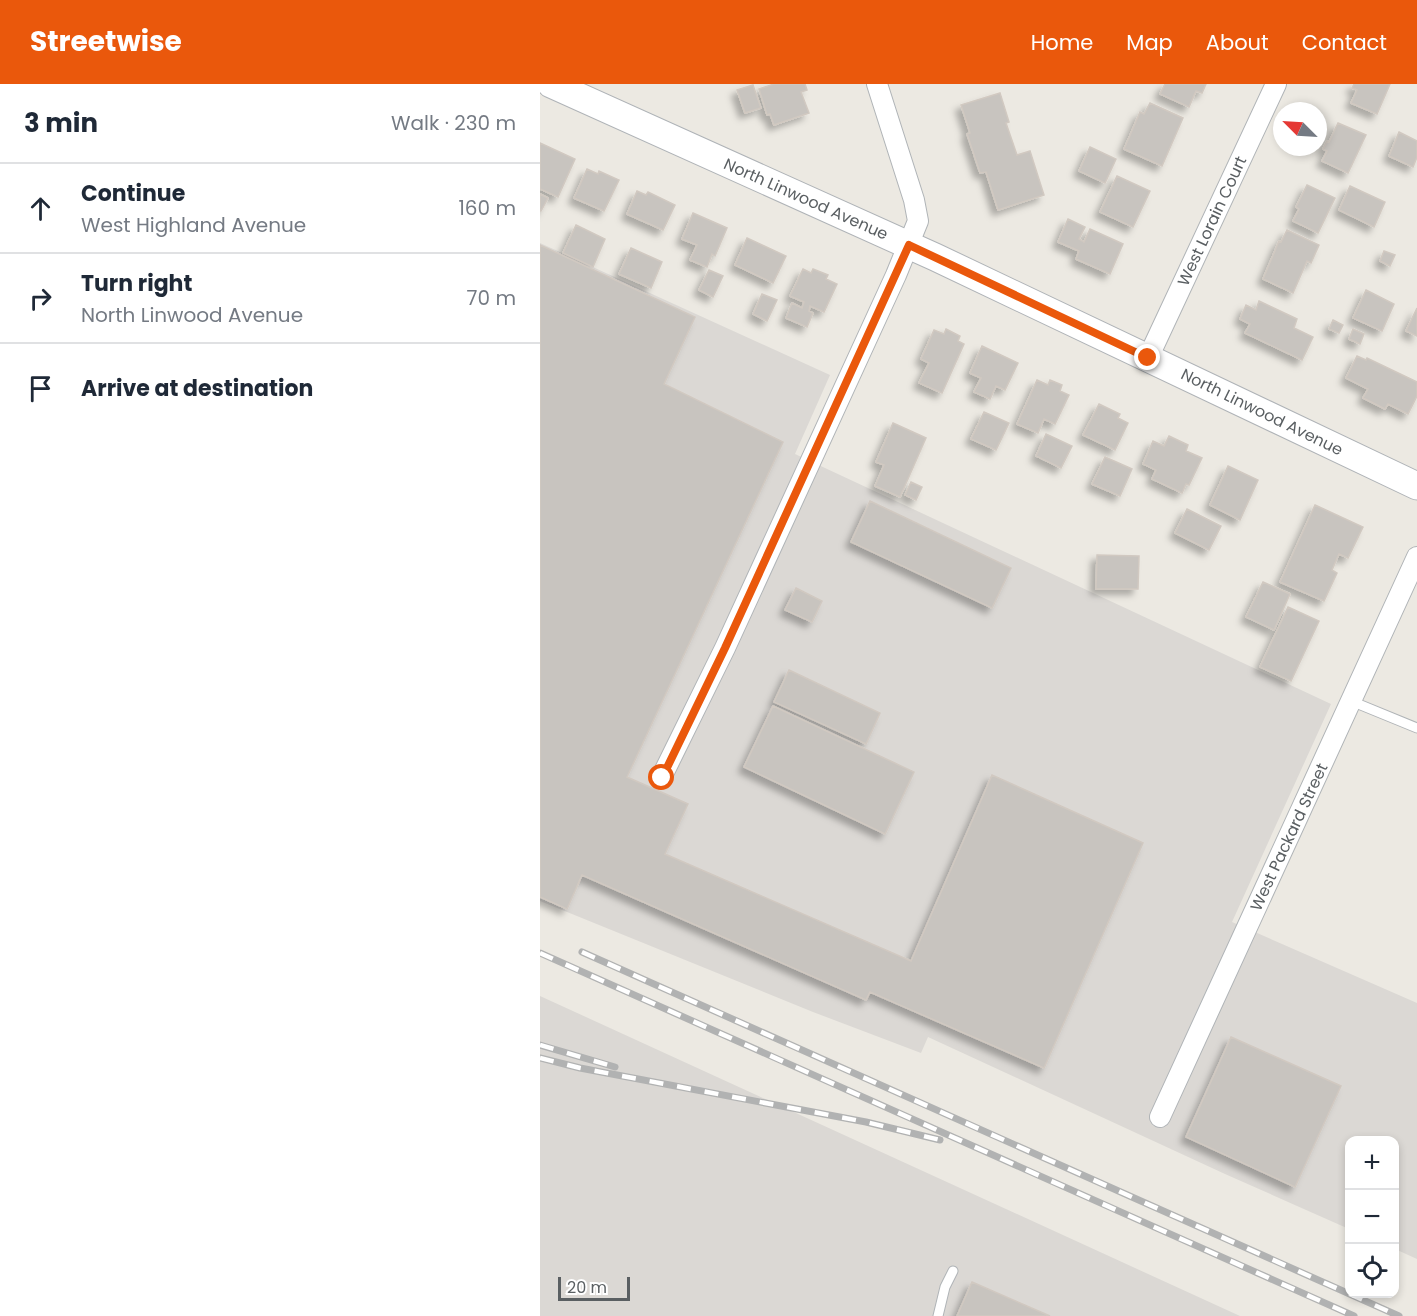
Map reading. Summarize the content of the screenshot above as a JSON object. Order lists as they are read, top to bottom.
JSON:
{
  "streets": {
    "street": ["North Linwood Avenue", "West Lorain Court", "West Packard Street"]
  },
  "crossings": [
    ["North Linwood Avenue", "West Lorain Court"]
  ],
  "scale_bar": "20 m",
  "north": "top left",
  "page": {
    "header": "Streetwise",
    "nav": [
      "Home",
      "Map",
      "About",
      "Contact"
    ],
    "heading": ["3 min", "Walk · 230 m"],
    "list": [
      ["Continue", "West Highland Avenue", "160 m"],
      ["Turn right", "North Linwood Avenue", "70 m"],
      "Arrive at destination"
    ],
    "map_buttons": ["+", "−"],
    "scale": "20 m"
  }
}
